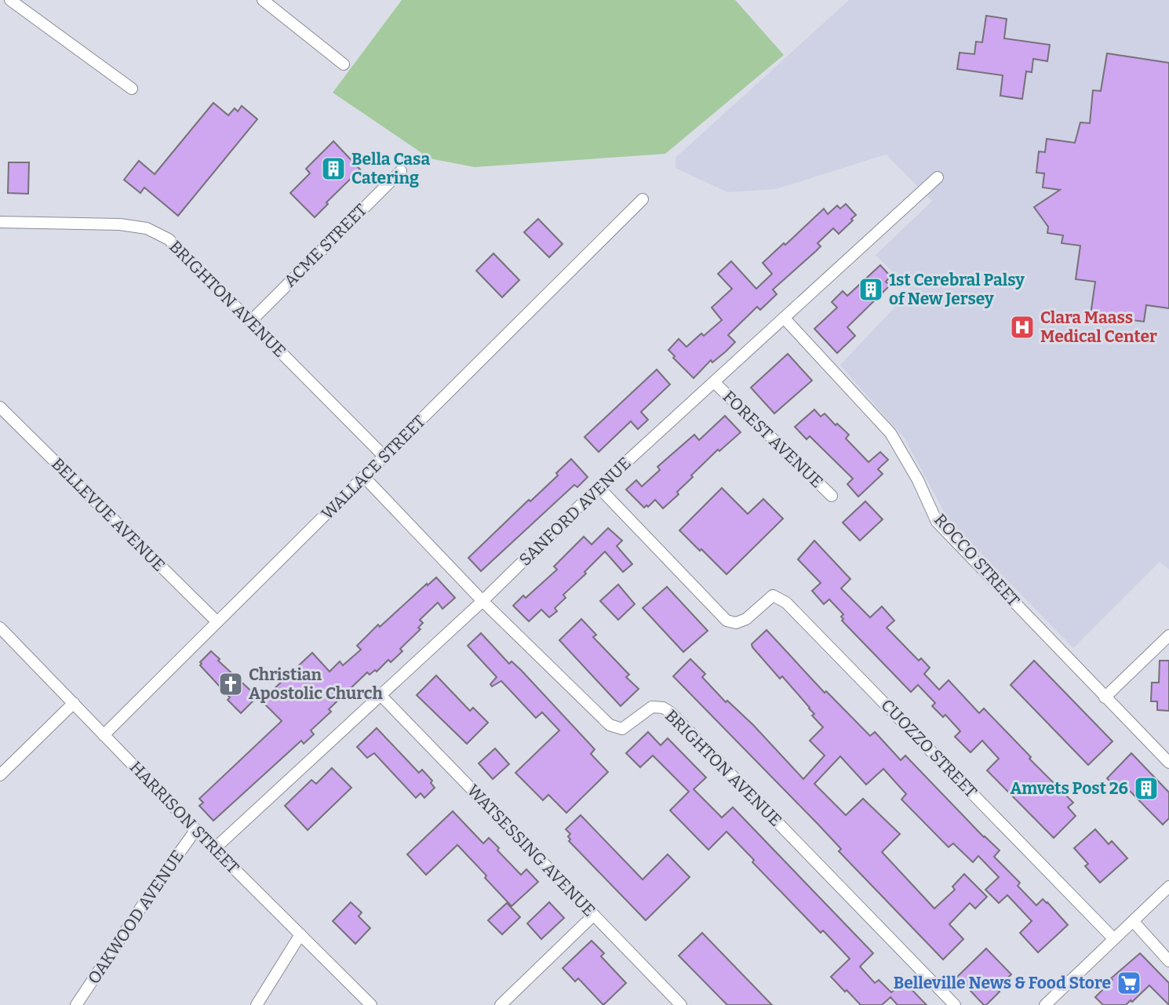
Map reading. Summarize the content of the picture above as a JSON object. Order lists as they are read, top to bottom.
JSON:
{
  "streets": {
    "street": [
      "ACME STREET",
      "BRIGHTON AVENUE",
      "FOREST AVENUE",
      "WALLACE STREET",
      "SANFORD AVENUE",
      "BELLEVUE AVENUE",
      "ROCCO STREET",
      "CUOZZO STREET",
      "HARRISON STREET",
      "WATSESSING AVENUE",
      "OAKWOOD AVENUE"
    ]
  },
  "crossings": [
    ["ACME STREET", "BRIGHTON AVENUE"],
    ["BRIGHTON AVENUE", "WALLACE STREET"],
    ["BRIGHTON AVENUE", "SANFORD AVENUE"],
    ["FOREST AVENUE", "SANFORD AVENUE"],
    ["WALLACE STREET", "BELLEVUE AVENUE"],
    ["WALLACE STREET", "HARRISON STREET"],
    ["SANFORD AVENUE", "ROCCO STREET"],
    ["SANFORD AVENUE", "CUOZZO STREET"],
    ["SANFORD AVENUE", "HARRISON STREET"],
    ["SANFORD AVENUE", "WATSESSING AVENUE"],
    ["HARRISON STREET", "OAKWOOD AVENUE"]
  ],
  "places": {
    "building": ["Bella Casa Catering", "1st Cerebral Palsy of New Jersey", "Amvets Post 26"],
    "hospital": ["Clara Maass Medical Center"],
    "church": ["Christian Apostolic Church"],
    "supermarket": ["Belleville News & Food Store"]
  }
}
